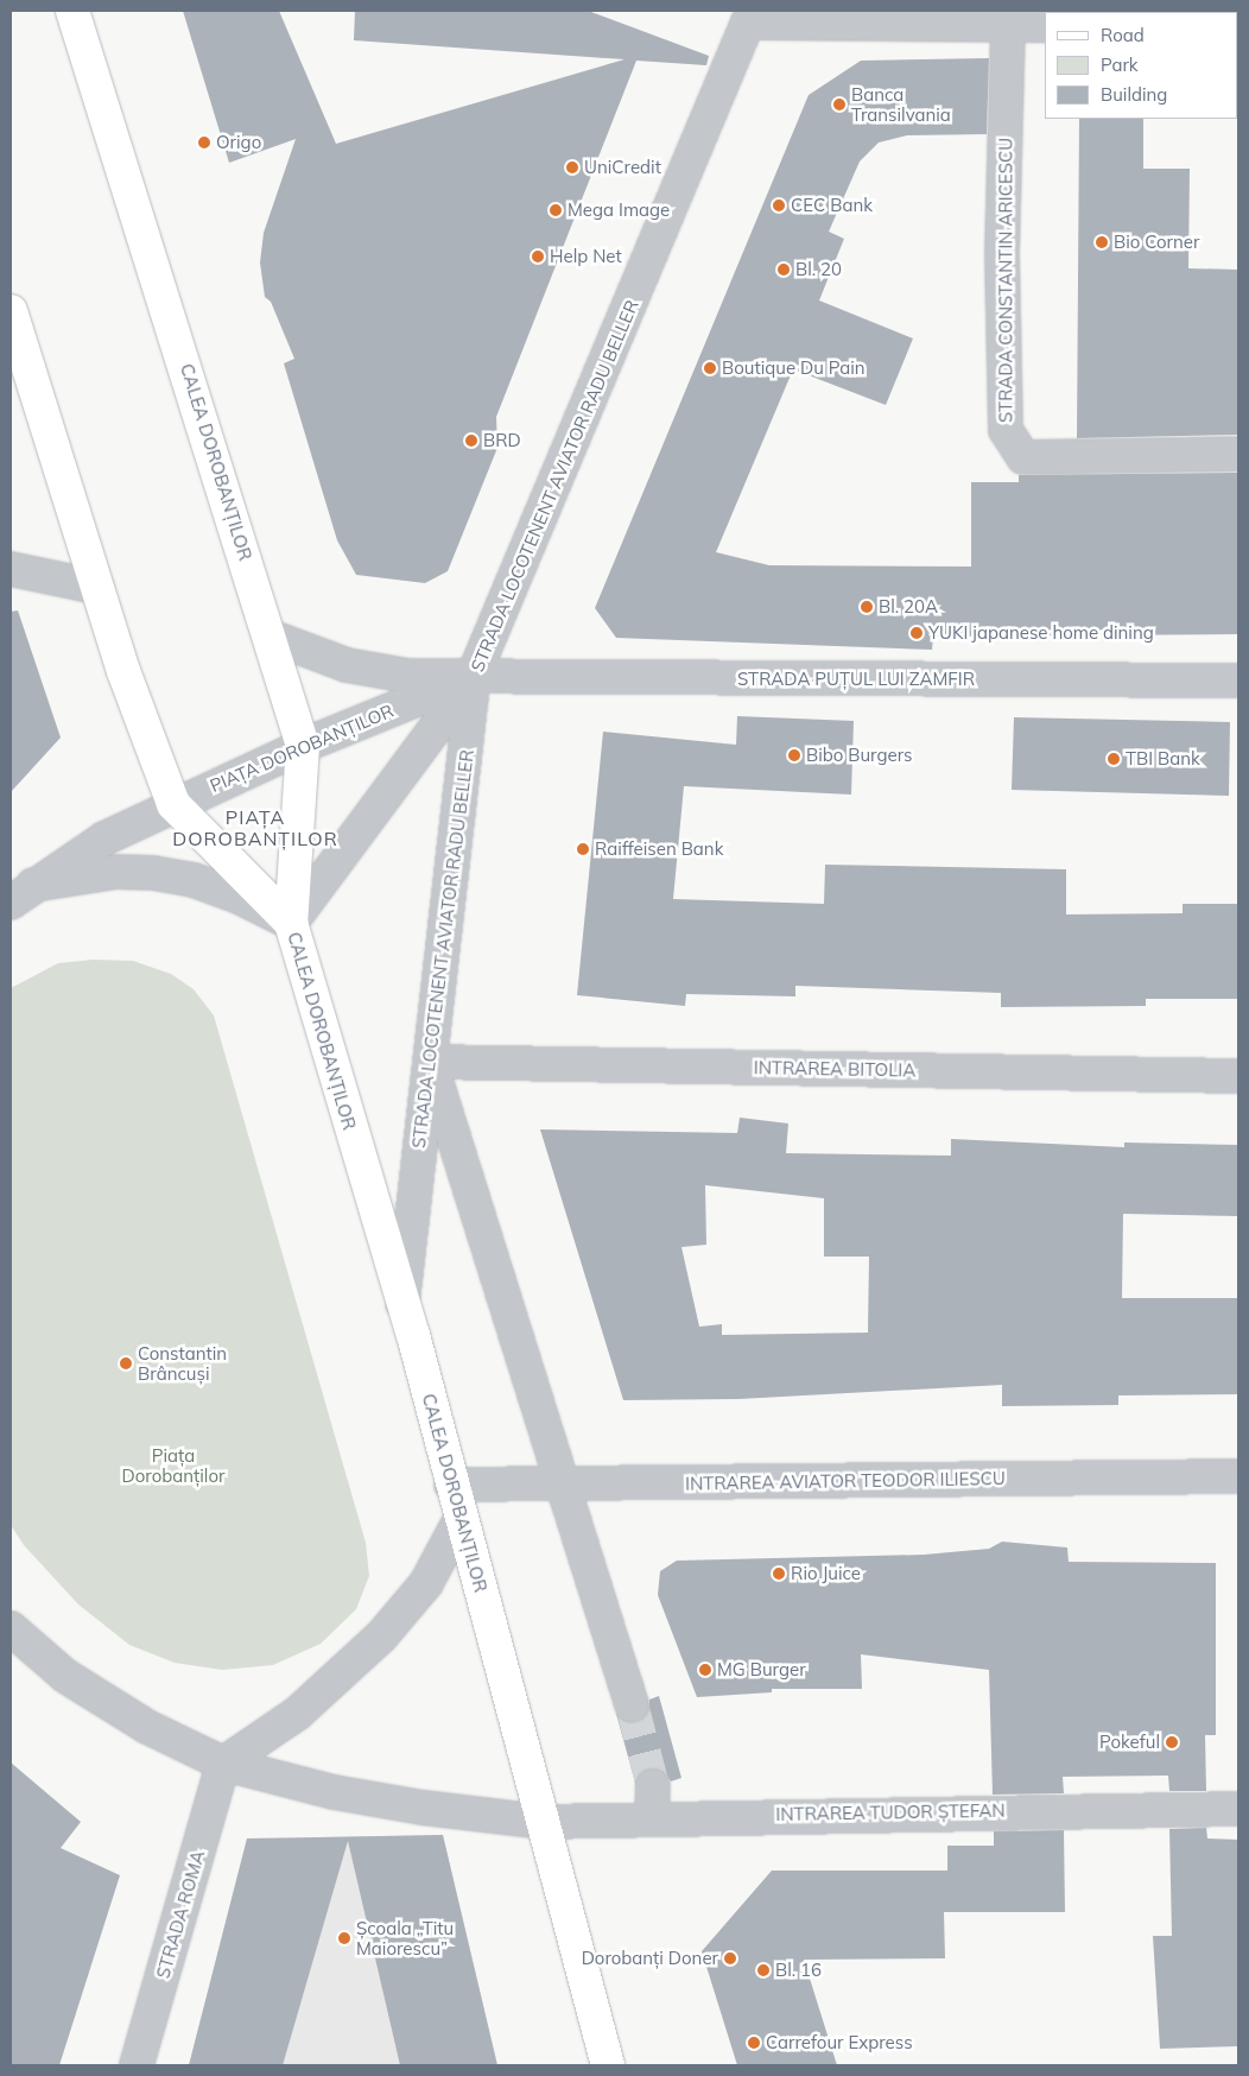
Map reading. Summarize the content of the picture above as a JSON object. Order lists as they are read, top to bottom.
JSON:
{
  "streets": {
    "main road": ["CALEA DOROBANȚILOR"],
    "street": [
      "STRADA CONSTANTIN ARICESCU",
      "STRADA LOCOTENENT AVIATOR RADU BELLER",
      "STRADA PUȚUL LUI ZAMFIR",
      "PIAȚA DOROBANȚILOR",
      "INTRAREA BITOLIA",
      "INTRAREA AVIATOR TEODOR ILIESCU",
      "INTRAREA TUDOR ȘTEFAN",
      "STRADA ROMA"
    ]
  },
  "crossings": [
    ["CALEA DOROBANȚILOR", "STRADA LOCOTENENT AVIATOR RADU BELLER"],
    ["CALEA DOROBANȚILOR", "STRADA PUȚUL LUI ZAMFIR"],
    ["CALEA DOROBANȚILOR", "PIAȚA DOROBANȚILOR"],
    ["CALEA DOROBANȚILOR", "INTRAREA AVIATOR TEODOR ILIESCU"],
    ["CALEA DOROBANȚILOR", "INTRAREA TUDOR ȘTEFAN"],
    ["STRADA LOCOTENENT AVIATOR RADU BELLER", "STRADA PUȚUL LUI ZAMFIR"],
    ["STRADA LOCOTENENT AVIATOR RADU BELLER", "PIAȚA DOROBANȚILOR"],
    ["STRADA LOCOTENENT AVIATOR RADU BELLER", "INTRAREA BITOLIA"],
    ["STRADA PUȚUL LUI ZAMFIR", "PIAȚA DOROBANȚILOR"]
  ],
  "districts": ["PIAȚA DOROBANȚILOR"],
  "parks": ["Piața Dorobanților"],
  "places": [
    "Banca Transilvania",
    "Origo",
    "UniCredit",
    "CEC Bank",
    "Mega Image",
    "Bio Corner",
    "Help Net",
    "Bl. 20",
    "Boutique Du Pain",
    "BRD",
    "Bl. 20A",
    "YUKI japanese home dining",
    "Bibo Burgers",
    "TBI Bank",
    "Raiffeisen Bank",
    "Constantin Brâncuși",
    "Rio Juice",
    "MG Burger",
    "Pokeful",
    "Școala „Titu Maiorescu”",
    "Dorobanți Doner",
    "Bl. 16",
    "Carrefour Express"
  ],
  "legend": ["Road", "Park", "Building"]
}
